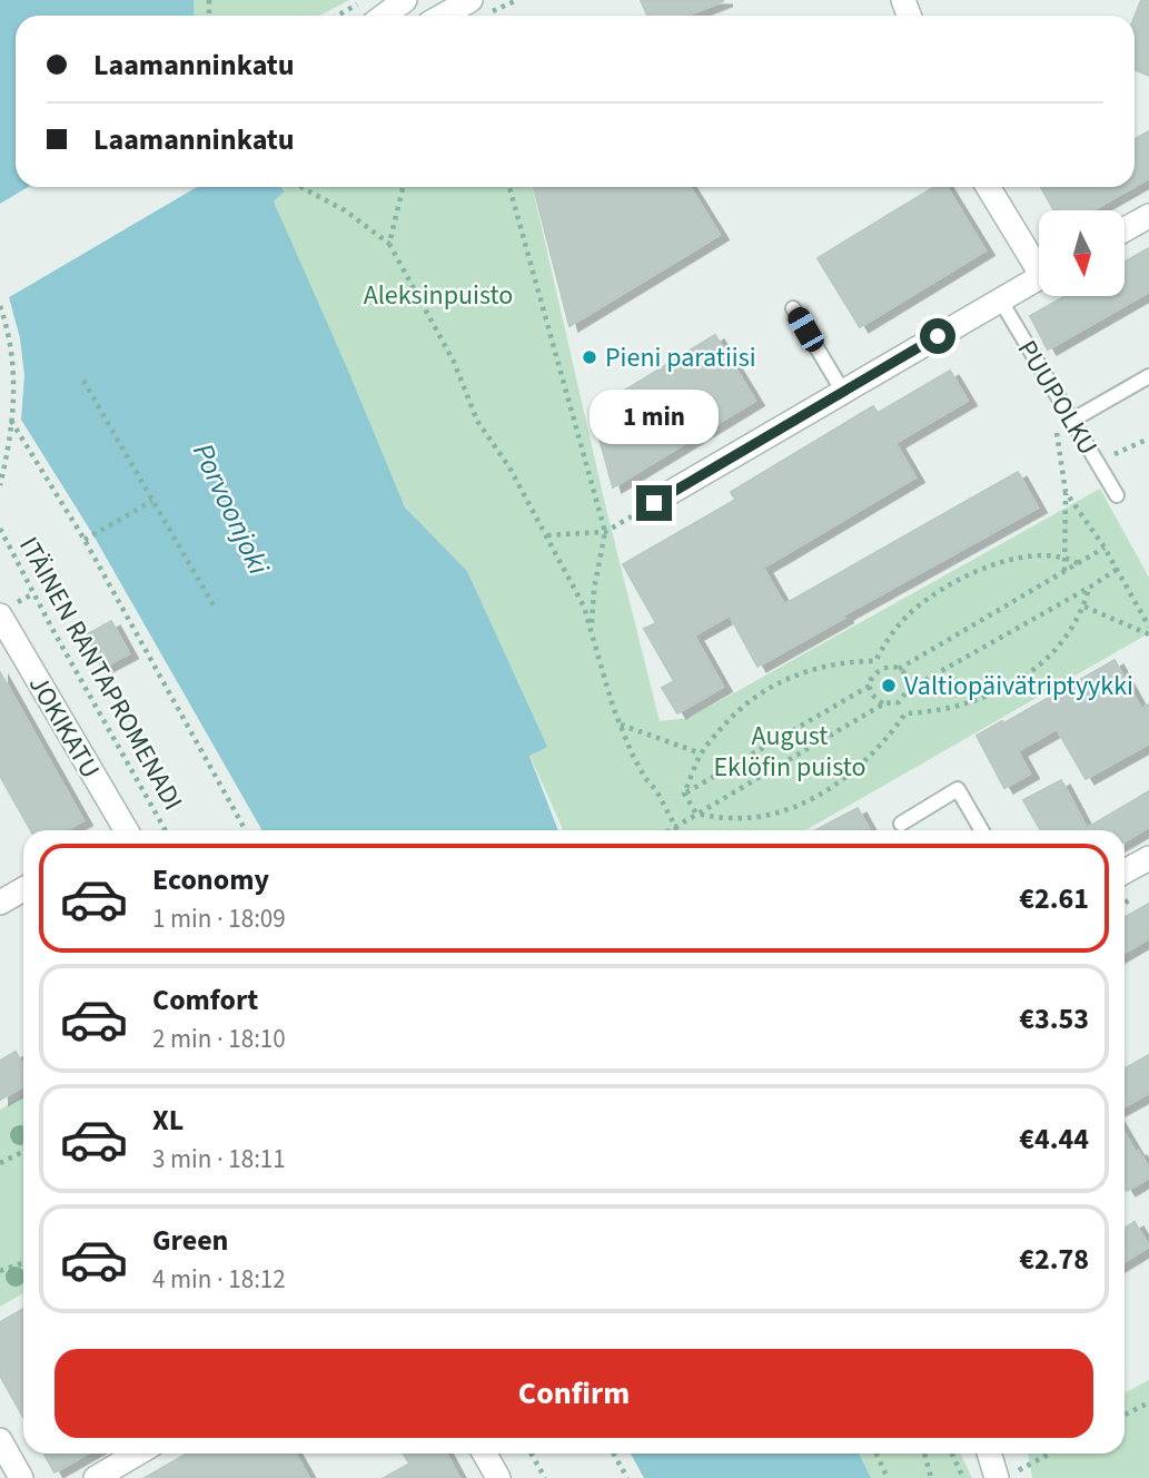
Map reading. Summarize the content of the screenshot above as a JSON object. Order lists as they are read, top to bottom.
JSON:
{
  "streets": {
    "street": ["JOKIKATU"],
    "lane": ["PUUPOLKU"],
    "path": ["ITÄINEN RANTAPROMENADI"]
  },
  "water": ["Porvoonjoki"],
  "parks": ["Aleksinpuisto", "August Eklöfin puisto"],
  "places": ["Pieni paratiisi", "Valtiopäivätriptyykki"],
  "north": "bottom",
  "page": {
    "banner": ["Laamanninkatu", "Laamanninkatu"],
    "bubble": "1 min",
    "list": [
      {
        "name": "Economy",
        "note": "1 min · 18:09",
        "value": "€2.61"
      },
      {
        "name": "Comfort",
        "note": "2 min · 18:10",
        "value": "€3.53"
      },
      {
        "name": "XL",
        "note": "3 min · 18:11",
        "value": "€4.44"
      },
      {
        "name": "Green",
        "note": "4 min · 18:12",
        "value": "€2.78"
      }
    ],
    "buttons": "Confirm"
  }
}
